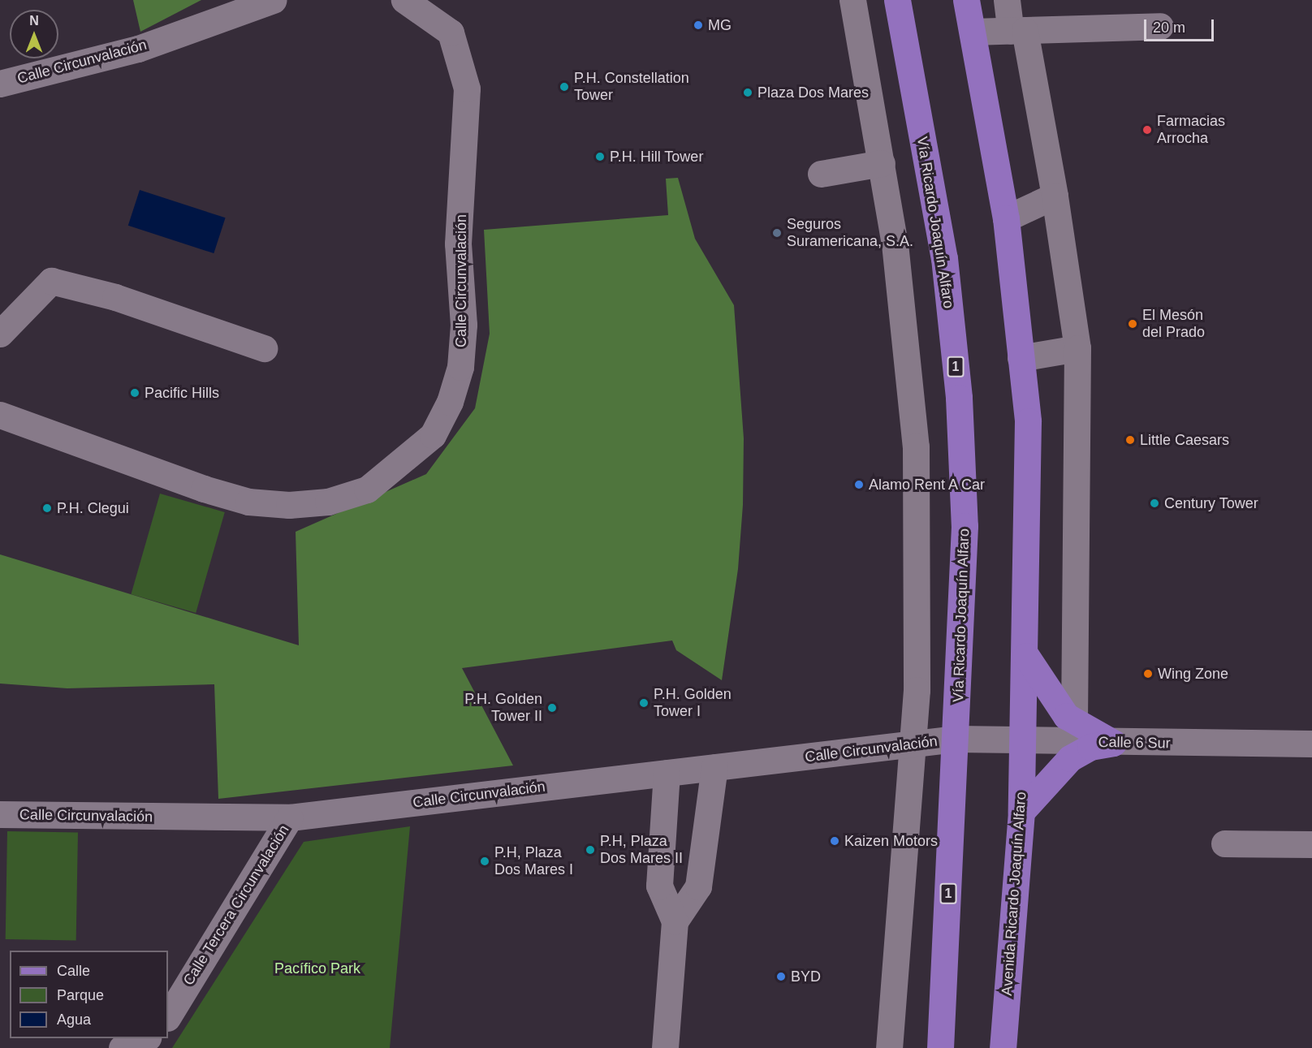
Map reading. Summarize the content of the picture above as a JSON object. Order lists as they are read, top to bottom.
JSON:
{
  "streets": {
    "main road": ["Vía Ricardo Joaquín Alfaro", "1", "Avenida Ricardo Joaquín Alfaro"],
    "street": ["Calle Circunvalación", "Calle 6 Sur", "Calle Tercera Circunvalación"]
  },
  "crossings": [
    ["Calle Circunvalación", "Vía Ricardo Joaquín Alfaro"],
    ["Calle Circunvalación", "1"],
    ["Calle Circunvalación", "Calle 6 Sur"],
    ["Calle Circunvalación", "Calle Tercera Circunvalación"],
    ["Vía Ricardo Joaquín Alfaro", "1"],
    ["Vía Ricardo Joaquín Alfaro", "Calle 6 Sur"],
    ["1", "Calle 6 Sur"],
    ["Calle 6 Sur", "Avenida Ricardo Joaquín Alfaro"]
  ],
  "parks": ["Pacífico Park"],
  "places": [
    "MG",
    "P.H. Constellation Tower",
    "Plaza Dos Mares",
    "Farmacias Arrocha",
    "P.H. Hill Tower",
    "Seguros Suramericana, S.A.",
    "El Mesón del Prado",
    "Pacific Hills",
    "Little Caesars",
    "Alamo Rent A Car",
    "Century Tower",
    "P.H. Clegui",
    "Wing Zone",
    "P.H. Golden Tower I",
    "P.H. Golden Tower II",
    "Kaizen Motors",
    "P.H, Plaza Dos Mares II",
    "P.H, Plaza Dos Mares I",
    "BYD"
  ],
  "legend": ["Calle", "Parque", "Agua"],
  "scale_bar": "20 m",
  "north": "top"
}
